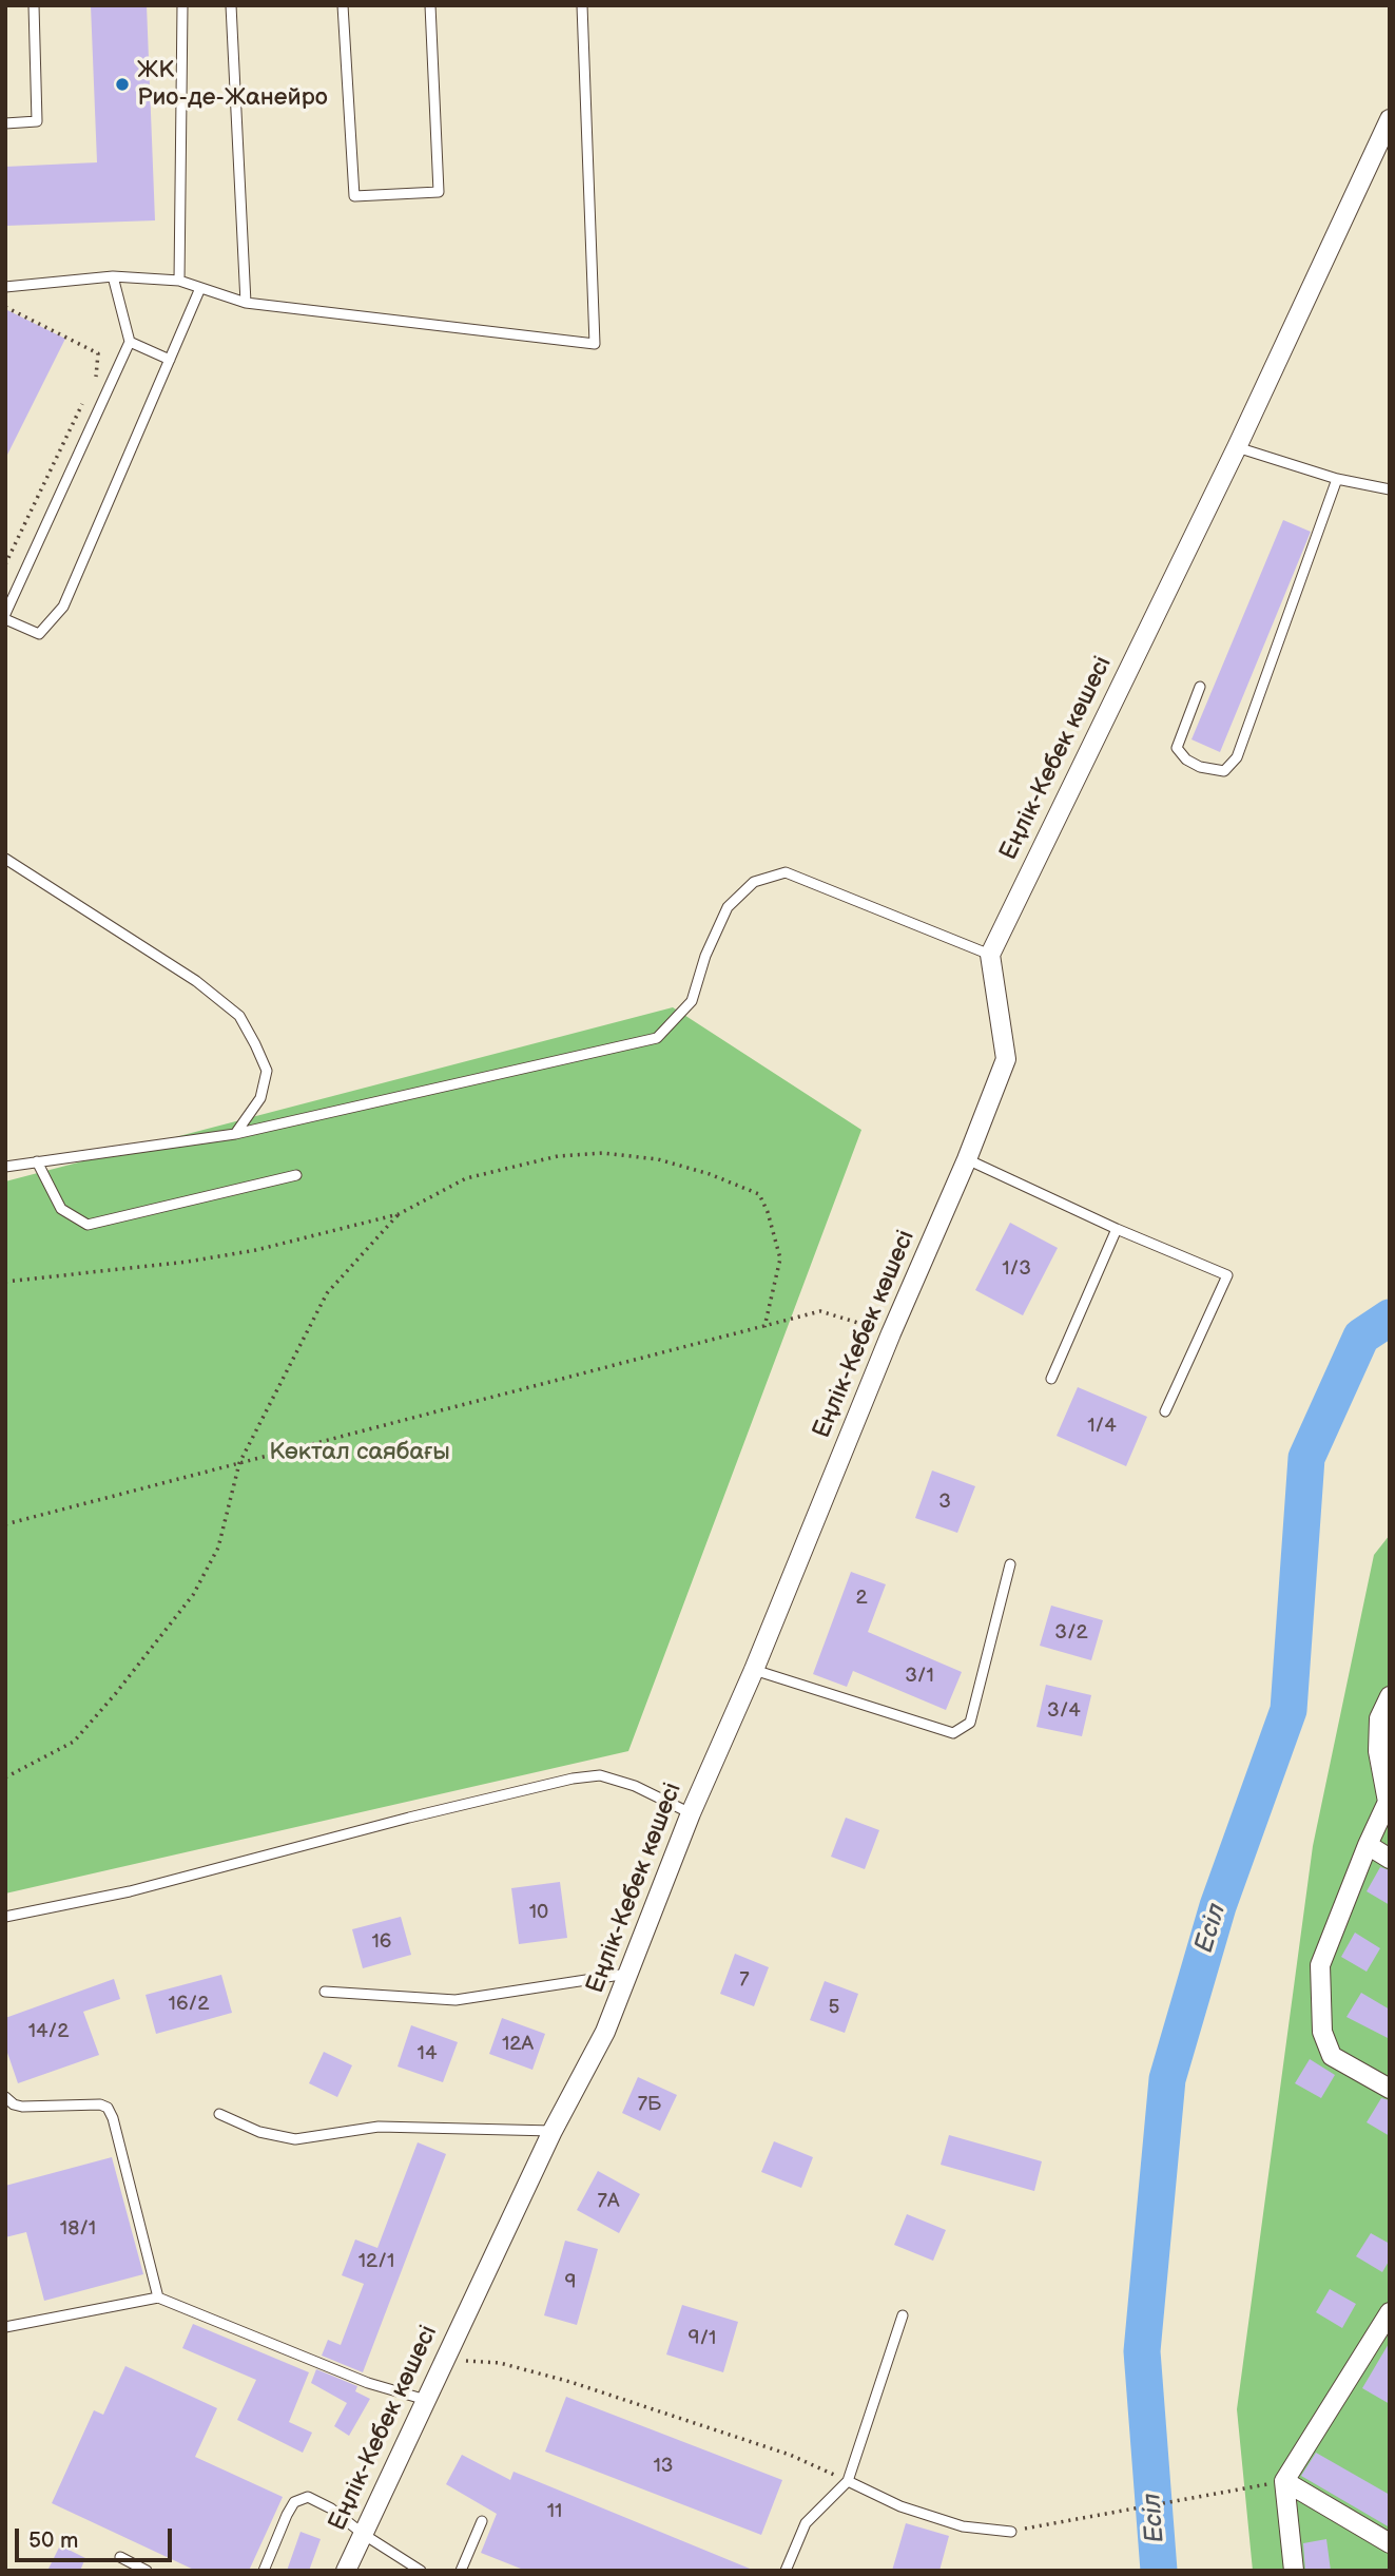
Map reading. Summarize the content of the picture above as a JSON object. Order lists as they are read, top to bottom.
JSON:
{
  "streets": {
    "street": ["Еңлік-Кебек көшесі"]
  },
  "water": ["Есіл"],
  "parks": ["Көктал саябағы"],
  "places": ["ЖК Рио-де-Жанейро"],
  "house_numbers": [
    "1/3",
    "1/4",
    "3",
    "2",
    "3/2",
    "3/1",
    "3/4",
    "10",
    "16",
    "7",
    "16/2",
    "5",
    "14/2",
    "12А",
    "14",
    "7Б",
    "7А",
    "18/1",
    "12/1",
    "9",
    "9/1",
    "13",
    "11"
  ],
  "scale_bar": "50 m"
}
